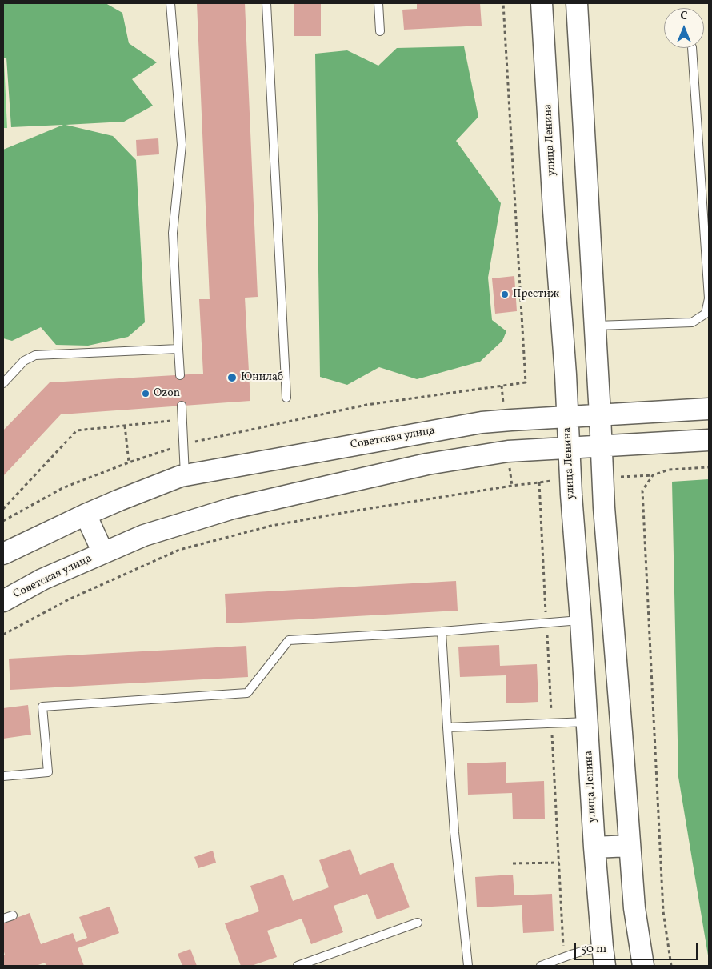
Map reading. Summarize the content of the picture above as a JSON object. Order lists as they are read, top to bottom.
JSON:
{
  "streets": {
    "street": ["улица Ленина", "Советская улица"]
  },
  "crossings": [
    ["улица Ленина", "Советская улица"]
  ],
  "places": ["Престиж", "Юнилаб", "Ozon"],
  "scale_bar": "50 m",
  "north": "top"
}
